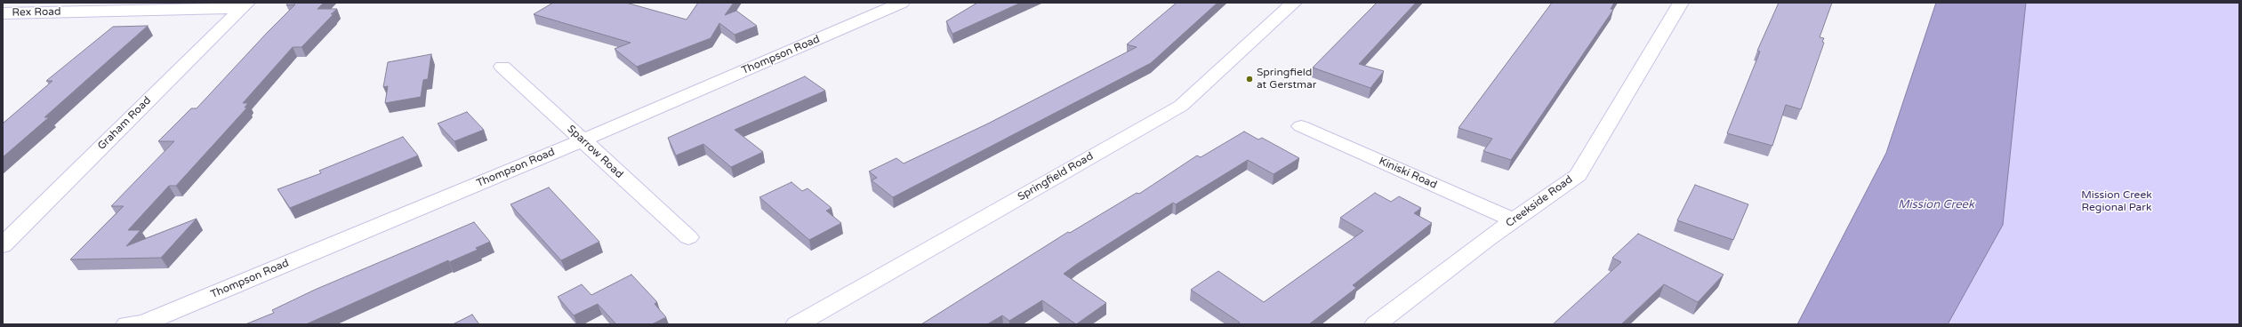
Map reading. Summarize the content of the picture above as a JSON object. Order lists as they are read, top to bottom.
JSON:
{
  "streets": {
    "street": [
      "Rex Road",
      "Thompson Road",
      "Graham Road",
      "Sparrow Road",
      "Kiniski Road",
      "Springfield Road",
      "Creekside Road"
    ]
  },
  "crossings": [
    ["Rex Road", "Graham Road"],
    ["Thompson Road", "Sparrow Road"],
    ["Kiniski Road", "Creekside Road"]
  ],
  "water": ["Mission Creek"],
  "parks": ["Mission Creek Regional Park"],
  "places": ["Springfield at Gerstmar"]
}
